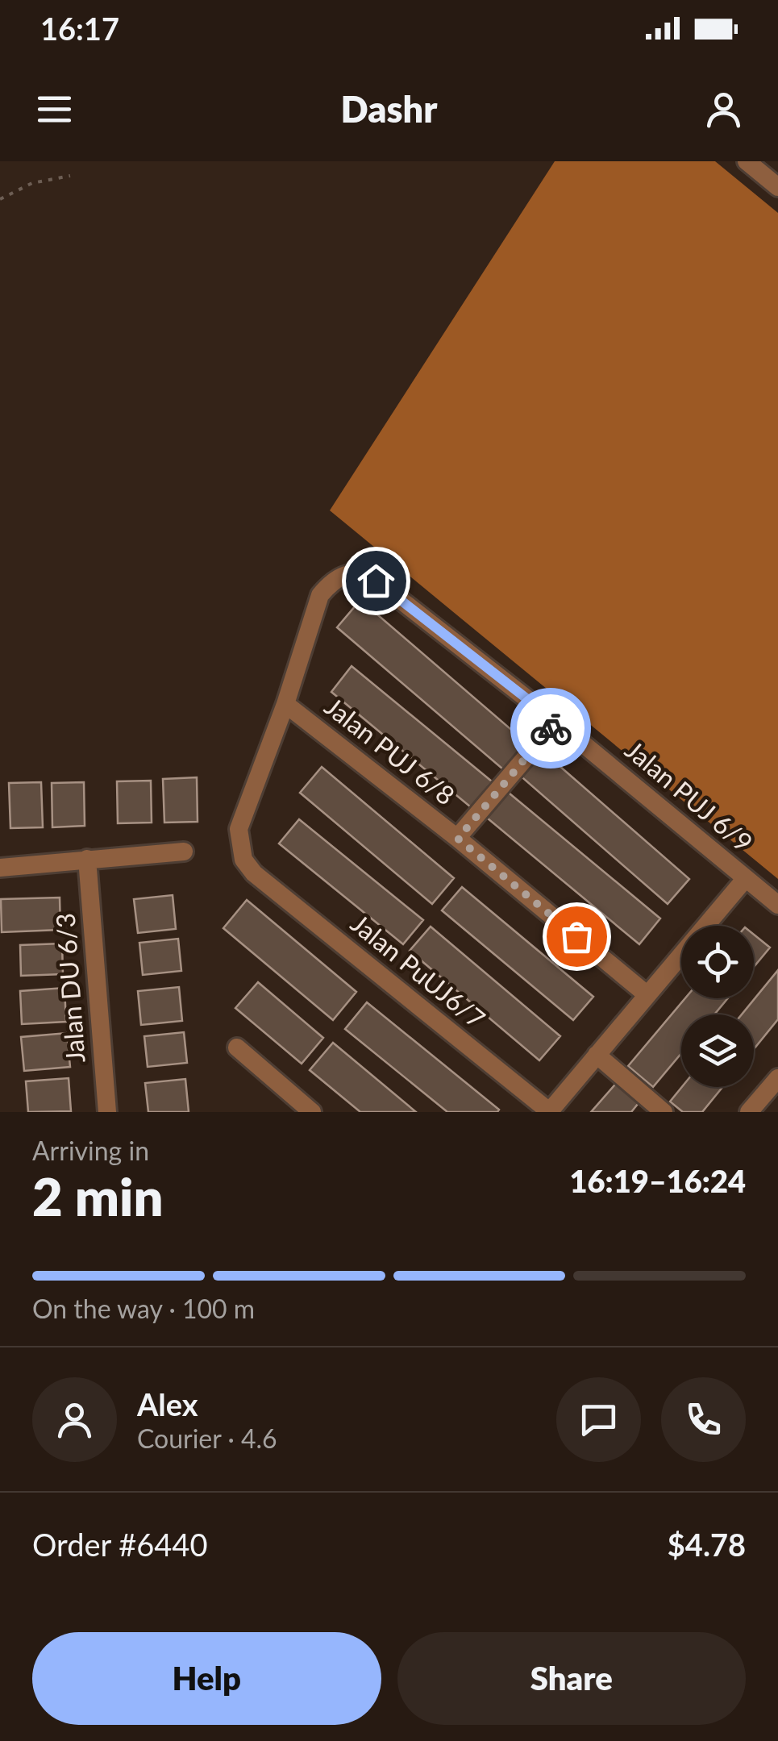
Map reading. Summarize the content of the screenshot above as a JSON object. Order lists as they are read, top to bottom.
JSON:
{
  "streets": {
    "street": [
      "Jalan PUJ 6/8",
      "Jalan PUJ 6/9",
      "Jalan PuUJ6/7",
      "Jalan DU 6/3"
    ]
  },
  "crossings": [
    ["Jalan PUJ 6/8", "Jalan PUJ 6/9"],
    ["Jalan PUJ 6/8", "Jalan PuUJ6/7"],
    ["Jalan PUJ 6/9", "Jalan PuUJ6/7"]
  ],
  "page": {
    "status": "16:17",
    "header": "Dashr",
    "heading": ["2 min", "Arriving in", "16:19–16:24"],
    "panel": [
      "Alex",
      "Courier · 4.6",
      "Order #6440",
      "$4.78"
    ],
    "bar": "On the way · 100 m",
    "buttons": ["Help", "Share"]
  }
}
